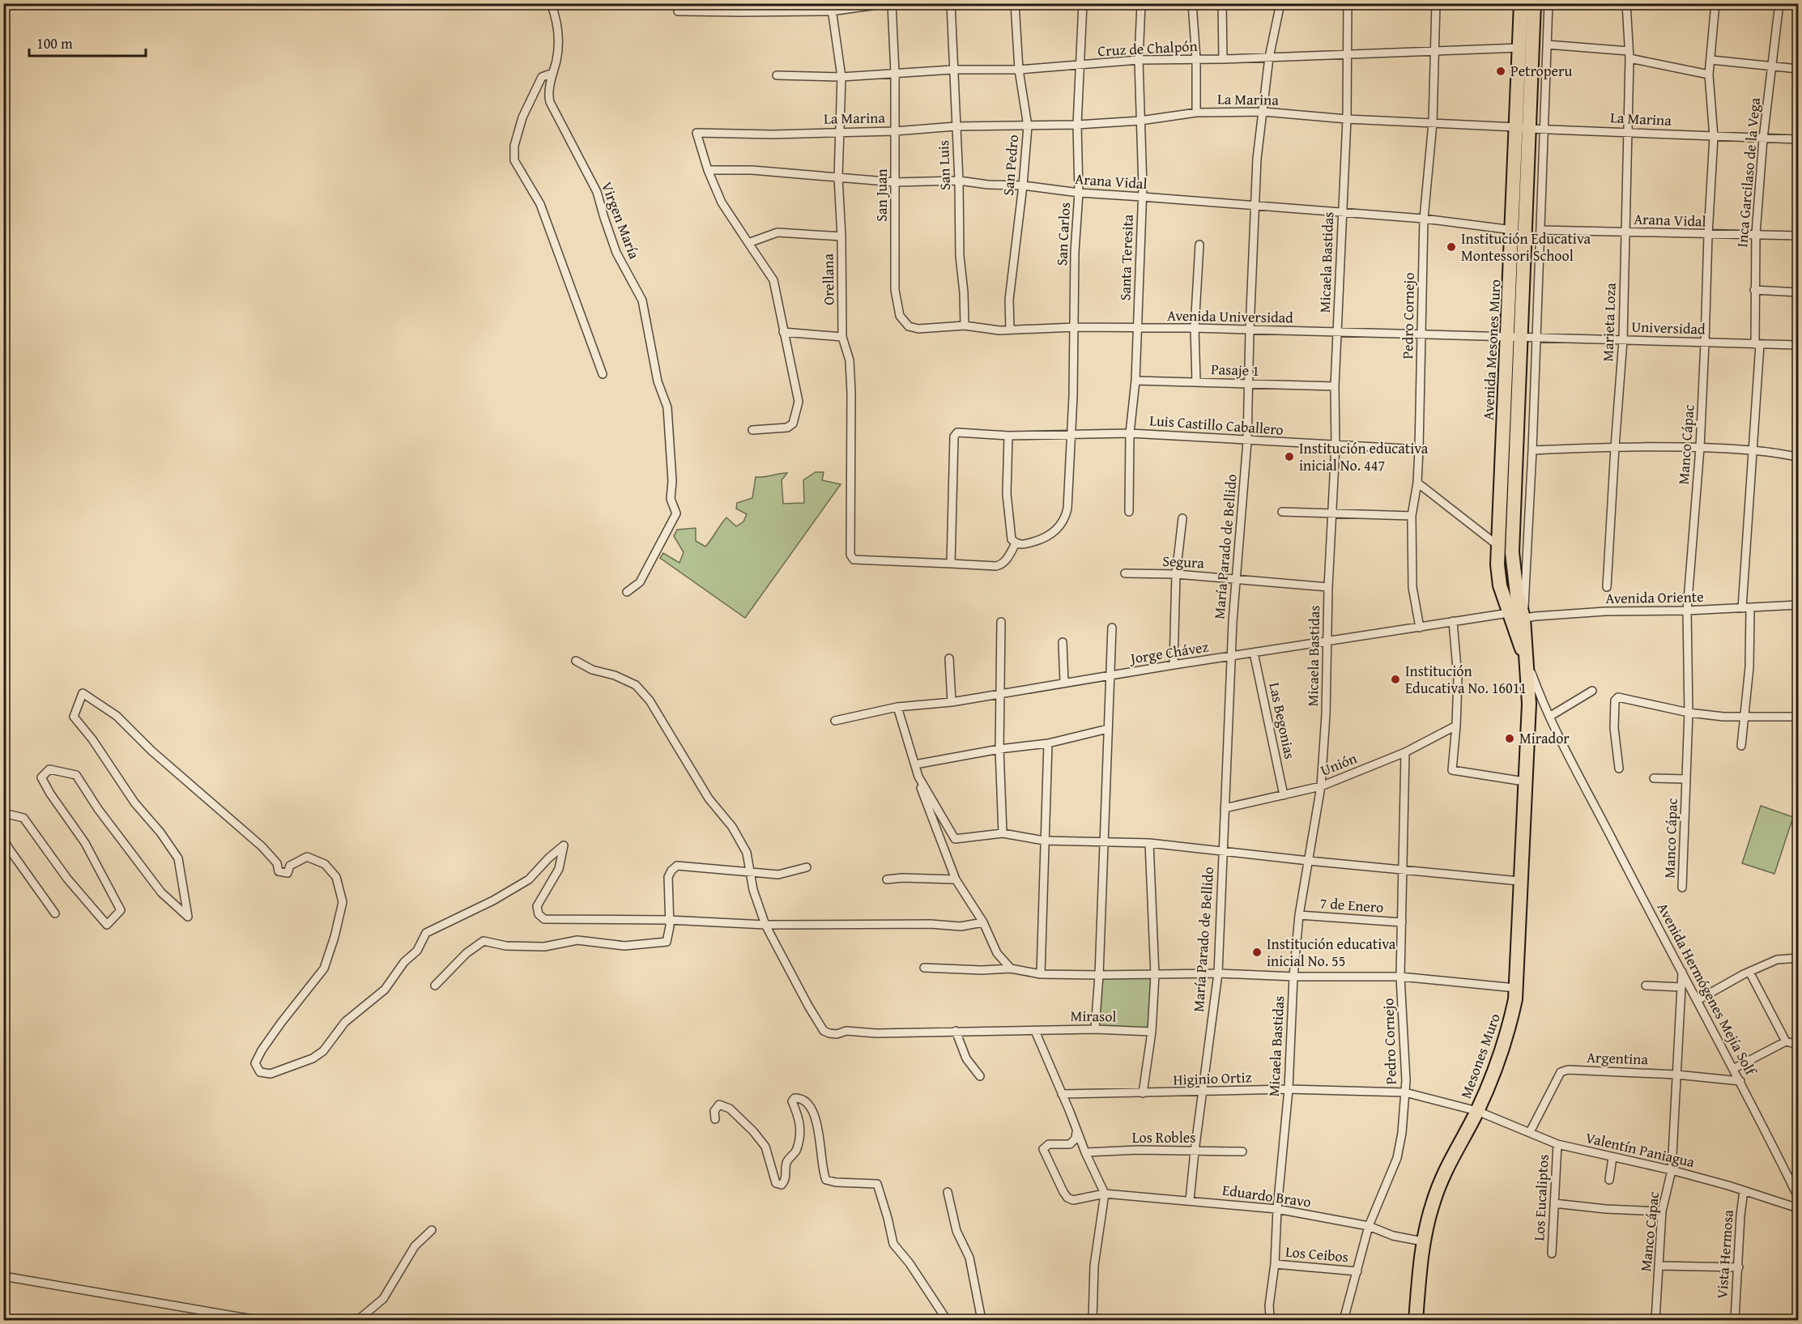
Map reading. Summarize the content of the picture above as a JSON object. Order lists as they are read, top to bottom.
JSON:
{
  "streets": {
    "highway": ["Avenida Mesones Muro", "Mesones Muro"],
    "street": [
      "Cruz de Chalpón",
      "La Marina",
      "San Luis",
      "San Pedro",
      "Inca Garcilaso de la Vega",
      "Arana Vidal",
      "San Juan",
      "Virgen María",
      "San Carlos",
      "Santa Teresita",
      "Micaela Bastidas",
      "Orellana",
      "Pedro Cornejo",
      "Avenida Universidad",
      "Marieta Loza",
      "Universidad",
      "Pasaje 1",
      "Luis Castillo Caballero",
      "Manco Cápac",
      "María Parado de Bellido",
      "Segura",
      "Avenida Oriente",
      "Jorge Chávez",
      "Las Begonias",
      "Unión",
      "7 de Enero",
      "Avenida Hermógenes Mejía Solf",
      "Mirasol",
      "Argentina",
      "Higinio Ortiz",
      "Los Robles",
      "Valentín Paniagua",
      "Eduardo Bravo",
      "Los Eucaliptos",
      "Los Ceibos",
      "Vista Hermosa"
    ]
  },
  "crossings": [
    ["Cruz de Chalpón", "San Luis"],
    ["Cruz de Chalpón", "San Pedro"],
    ["Cruz de Chalpón", "San Juan"],
    ["Cruz de Chalpón", "San Carlos"],
    ["Cruz de Chalpón", "Santa Teresita"],
    ["Cruz de Chalpón", "Micaela Bastidas"],
    ["Cruz de Chalpón", "Orellana"],
    ["Cruz de Chalpón", "Pedro Cornejo"],
    ["Cruz de Chalpón", "Avenida Mesones Muro"],
    ["Cruz de Chalpón", "María Parado de Bellido"],
    ["La Marina", "San Luis"],
    ["La Marina", "San Pedro"],
    ["La Marina", "Inca Garcilaso de la Vega"],
    ["La Marina", "Arana Vidal"],
    ["La Marina", "San Juan"],
    ["La Marina", "San Carlos"],
    ["La Marina", "Santa Teresita"],
    ["La Marina", "Micaela Bastidas"],
    ["La Marina", "Orellana"],
    ["La Marina", "Pedro Cornejo"],
    ["La Marina", "Marieta Loza"],
    ["La Marina", "Avenida Mesones Muro"],
    ["La Marina", "Manco Cápac"],
    ["La Marina", "María Parado de Bellido"],
    ["San Luis", "Arana Vidal"],
    ["San Luis", "San Juan"],
    ["San Pedro", "Arana Vidal"],
    ["San Pedro", "San Juan"],
    ["San Pedro", "Avenida Universidad"],
    ["Inca Garcilaso de la Vega", "Arana Vidal"],
    ["Inca Garcilaso de la Vega", "Universidad"],
    ["Inca Garcilaso de la Vega", "Avenida Oriente"],
    ["Arana Vidal", "San Juan"],
    ["Arana Vidal", "San Carlos"],
    ["Arana Vidal", "Santa Teresita"],
    ["Arana Vidal", "Micaela Bastidas"],
    ["Arana Vidal", "Orellana"],
    ["Arana Vidal", "Pedro Cornejo"],
    ["Arana Vidal", "Marieta Loza"],
    ["Arana Vidal", "Avenida Mesones Muro"],
    ["Arana Vidal", "Manco Cápac"],
    ["Arana Vidal", "María Parado de Bellido"],
    ["San Juan", "Avenida Universidad"],
    ["San Carlos", "Avenida Universidad"],
    ["San Carlos", "Luis Castillo Caballero"],
    ["Santa Teresita", "Avenida Universidad"],
    ["Santa Teresita", "Pasaje 1"],
    ["Santa Teresita", "Luis Castillo Caballero"],
    ["Micaela Bastidas", "Avenida Universidad"],
    ["Micaela Bastidas", "Pasaje 1"],
    ["Micaela Bastidas", "Luis Castillo Caballero"],
    ["Micaela Bastidas", "Segura"],
    ["Micaela Bastidas", "Jorge Chávez"],
    ["Micaela Bastidas", "Unión"],
    ["Micaela Bastidas", "7 de Enero"],
    ["Micaela Bastidas", "Higinio Ortiz"],
    ["Micaela Bastidas", "Eduardo Bravo"],
    ["Micaela Bastidas", "Los Ceibos"],
    ["Orellana", "Luis Castillo Caballero"],
    ["Pedro Cornejo", "Avenida Universidad"],
    ["Pedro Cornejo", "Luis Castillo Caballero"],
    ["Pedro Cornejo", "Jorge Chávez"],
    ["Pedro Cornejo", "Unión"],
    ["Pedro Cornejo", "7 de Enero"],
    ["Pedro Cornejo", "Higinio Ortiz"],
    ["Pedro Cornejo", "Eduardo Bravo"],
    ["Pedro Cornejo", "Los Ceibos"],
    ["Avenida Universidad", "Universidad"],
    ["Avenida Universidad", "Avenida Mesones Muro"],
    ["Avenida Universidad", "María Parado de Bellido"],
    ["Marieta Loza", "Universidad"],
    ["Universidad", "Avenida Mesones Muro"],
    ["Universidad", "Manco Cápac"],
    ["Avenida Mesones Muro", "Avenida Oriente"],
    ["Avenida Mesones Muro", "Jorge Chávez"],
    ["Avenida Mesones Muro", "Mesones Muro"],
    ["Pasaje 1", "María Parado de Bellido"],
    ["Luis Castillo Caballero", "María Parado de Bellido"],
    ["Manco Cápac", "Avenida Oriente"],
    ["Manco Cápac", "Avenida Hermógenes Mejía Solf"],
    ["Manco Cápac", "Argentina"],
    ["Manco Cápac", "Valentín Paniagua"],
    ["María Parado de Bellido", "Segura"],
    ["María Parado de Bellido", "Jorge Chávez"],
    ["María Parado de Bellido", "Unión"],
    ["María Parado de Bellido", "Higinio Ortiz"],
    ["María Parado de Bellido", "Los Robles"],
    ["María Parado de Bellido", "Eduardo Bravo"],
    ["Avenida Oriente", "Jorge Chávez"],
    ["Avenida Oriente", "Mesones Muro"],
    ["Jorge Chávez", "Las Begonias"],
    ["Jorge Chávez", "Mesones Muro"],
    ["Las Begonias", "Unión"],
    ["Avenida Hermógenes Mejía Solf", "Mesones Muro"],
    ["Avenida Hermógenes Mejía Solf", "Argentina"],
    ["Mesones Muro", "Higinio Ortiz"],
    ["Mesones Muro", "Valentín Paniagua"],
    ["Mesones Muro", "Eduardo Bravo"],
    ["Argentina", "Valentín Paniagua"],
    ["Higinio Ortiz", "Valentín Paniagua"],
    ["Valentín Paniagua", "Los Eucaliptos"],
    ["Valentín Paniagua", "Vista Hermosa"]
  ],
  "places": [
    "Petroperu",
    "Institución Educativa Montessori School",
    "Institución educativa inicial No. 447",
    "Institución Educativa No. 16011",
    "Mirador",
    "Institución educativa inicial No. 55"
  ],
  "scale_bar": "100 m"
}
